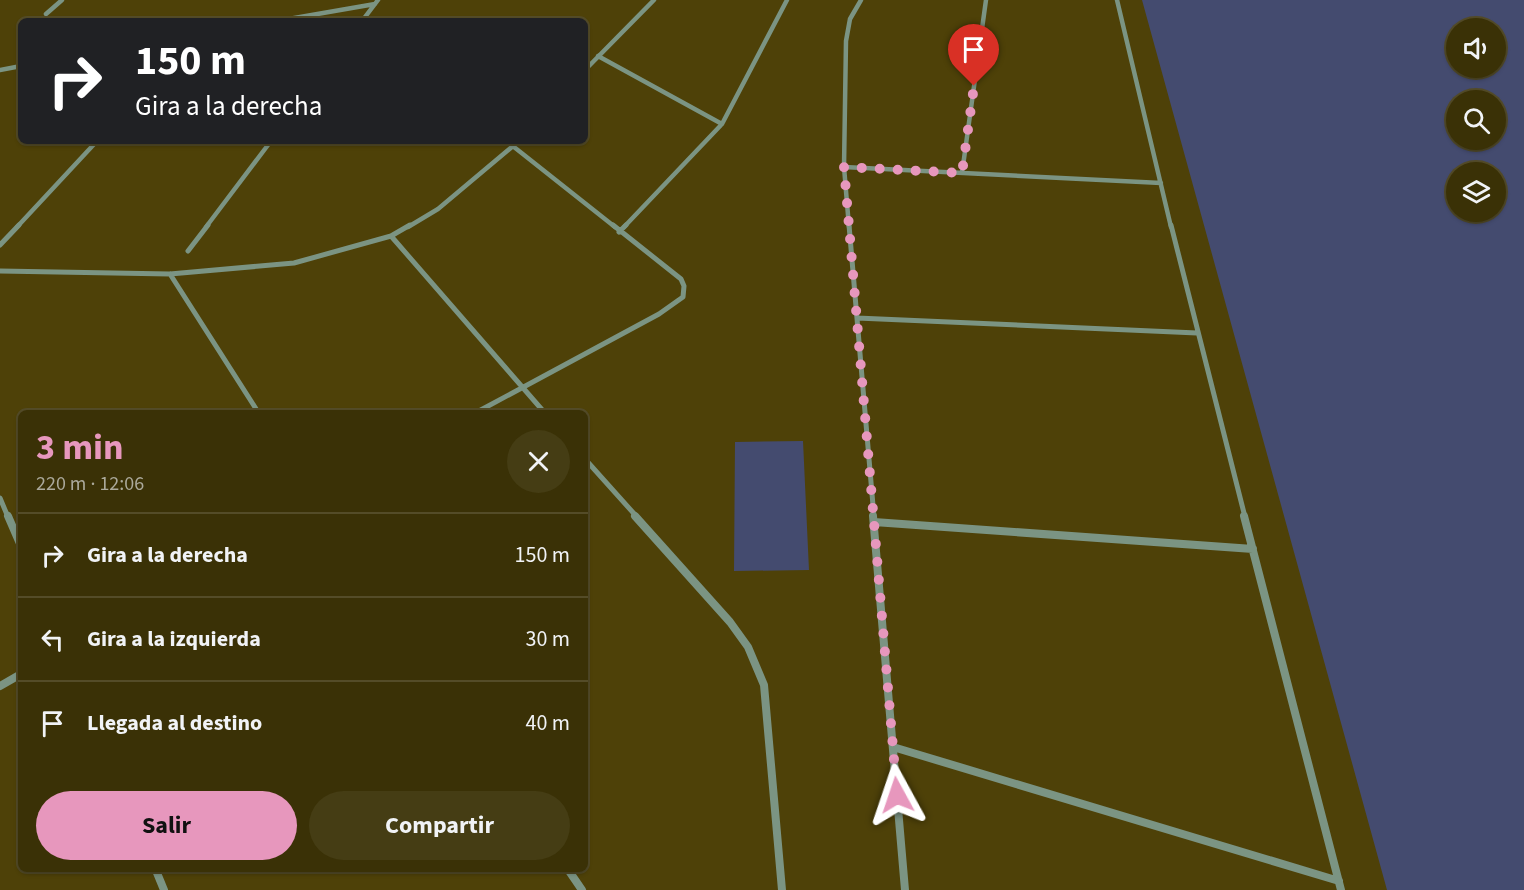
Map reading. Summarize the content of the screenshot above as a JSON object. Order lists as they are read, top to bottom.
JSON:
{
  "page": {
    "turn": ["150 m", "Gira a la derecha"],
    "heading": ["3 min", "220 m · 12:06"],
    "list": [
      {
        "name": "Gira a la derecha",
        "value": "150 m"
      },
      {
        "name": "Gira a la izquierda",
        "value": "30 m"
      },
      {
        "name": "Llegada al destino",
        "value": "40 m"
      }
    ],
    "buttons": ["Salir", "Compartir"]
  }
}
